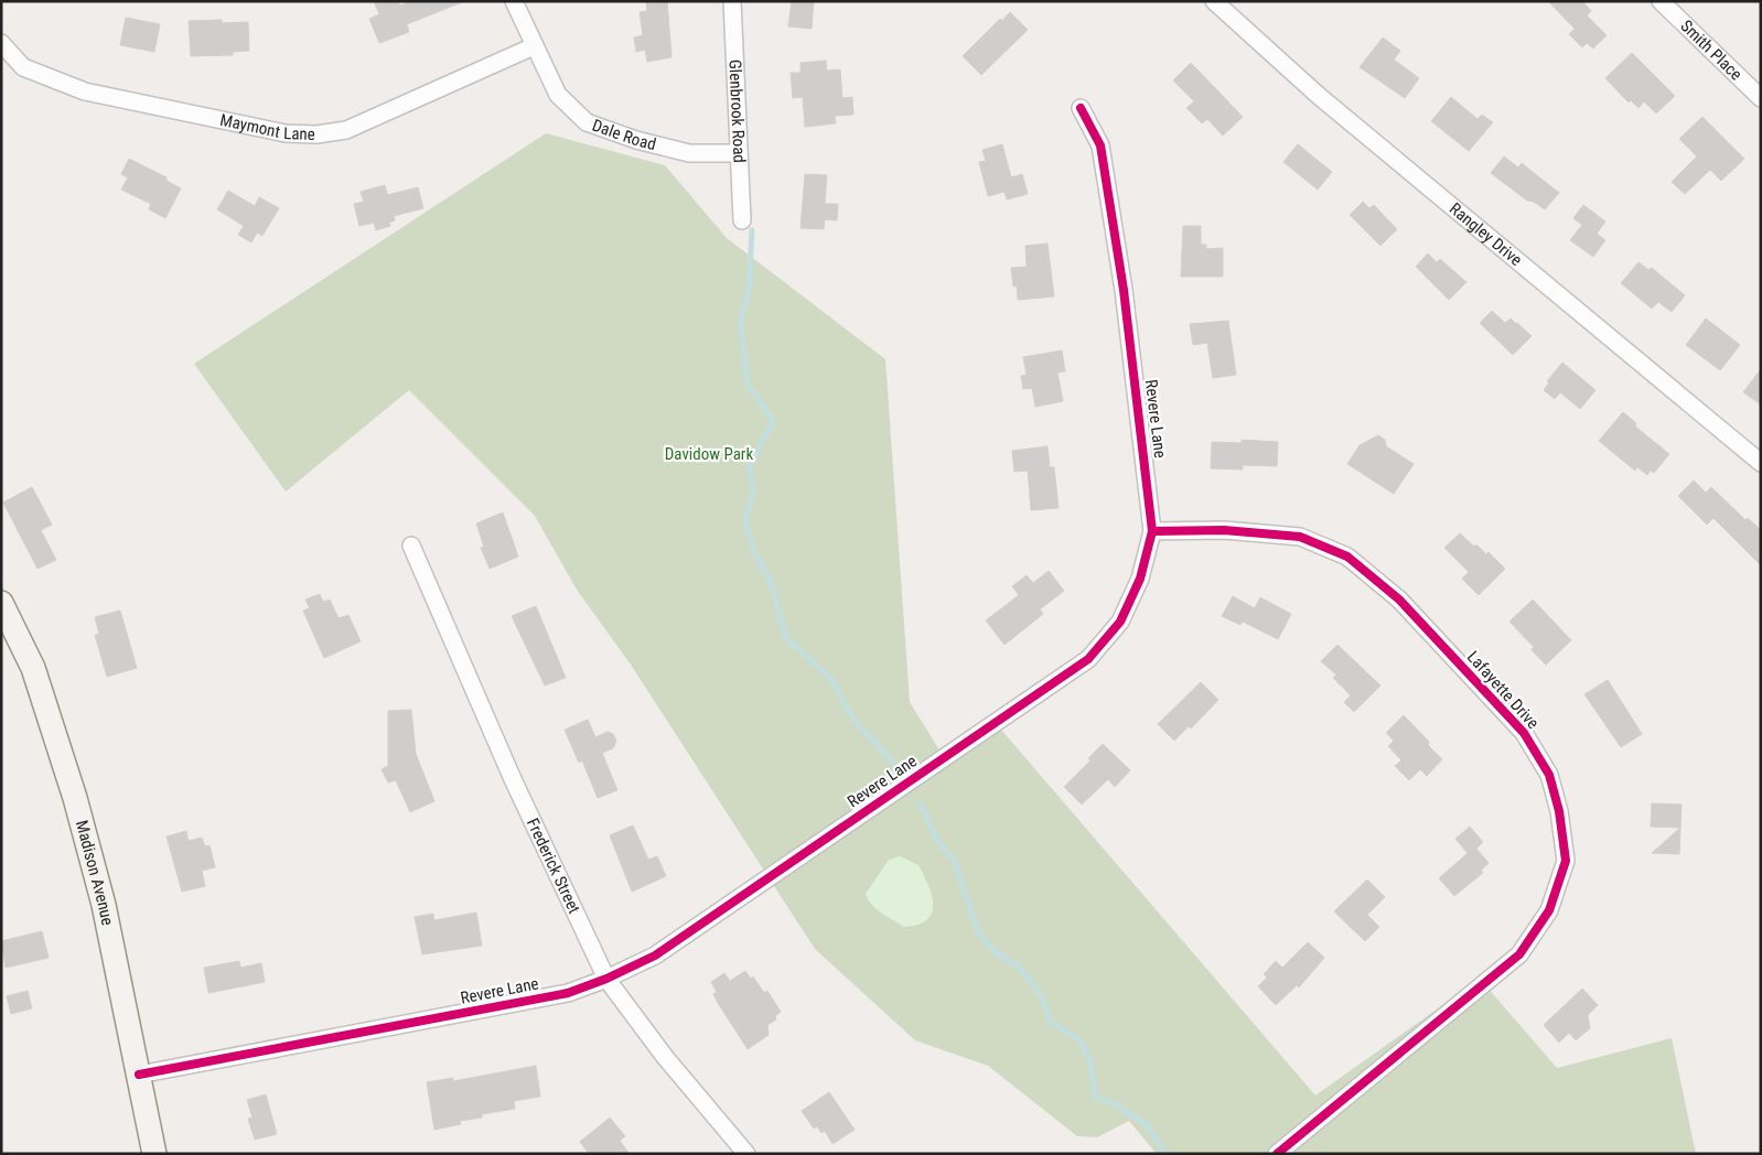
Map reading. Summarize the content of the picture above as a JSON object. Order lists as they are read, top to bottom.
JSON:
{
  "streets": {
    "street": [
      "Smith Place",
      "Glenbrook Road",
      "Maymont Lane",
      "Dale Road",
      "Rangley Drive",
      "Revere Lane",
      "Lafayette Drive",
      "Frederick Street",
      "Madison Avenue"
    ]
  },
  "crossings": [
    ["Glenbrook Road", "Dale Road"],
    ["Maymont Lane", "Dale Road"],
    ["Revere Lane", "Lafayette Drive"],
    ["Revere Lane", "Frederick Street"],
    ["Revere Lane", "Madison Avenue"]
  ],
  "parks": ["Davidow Park"]
}
